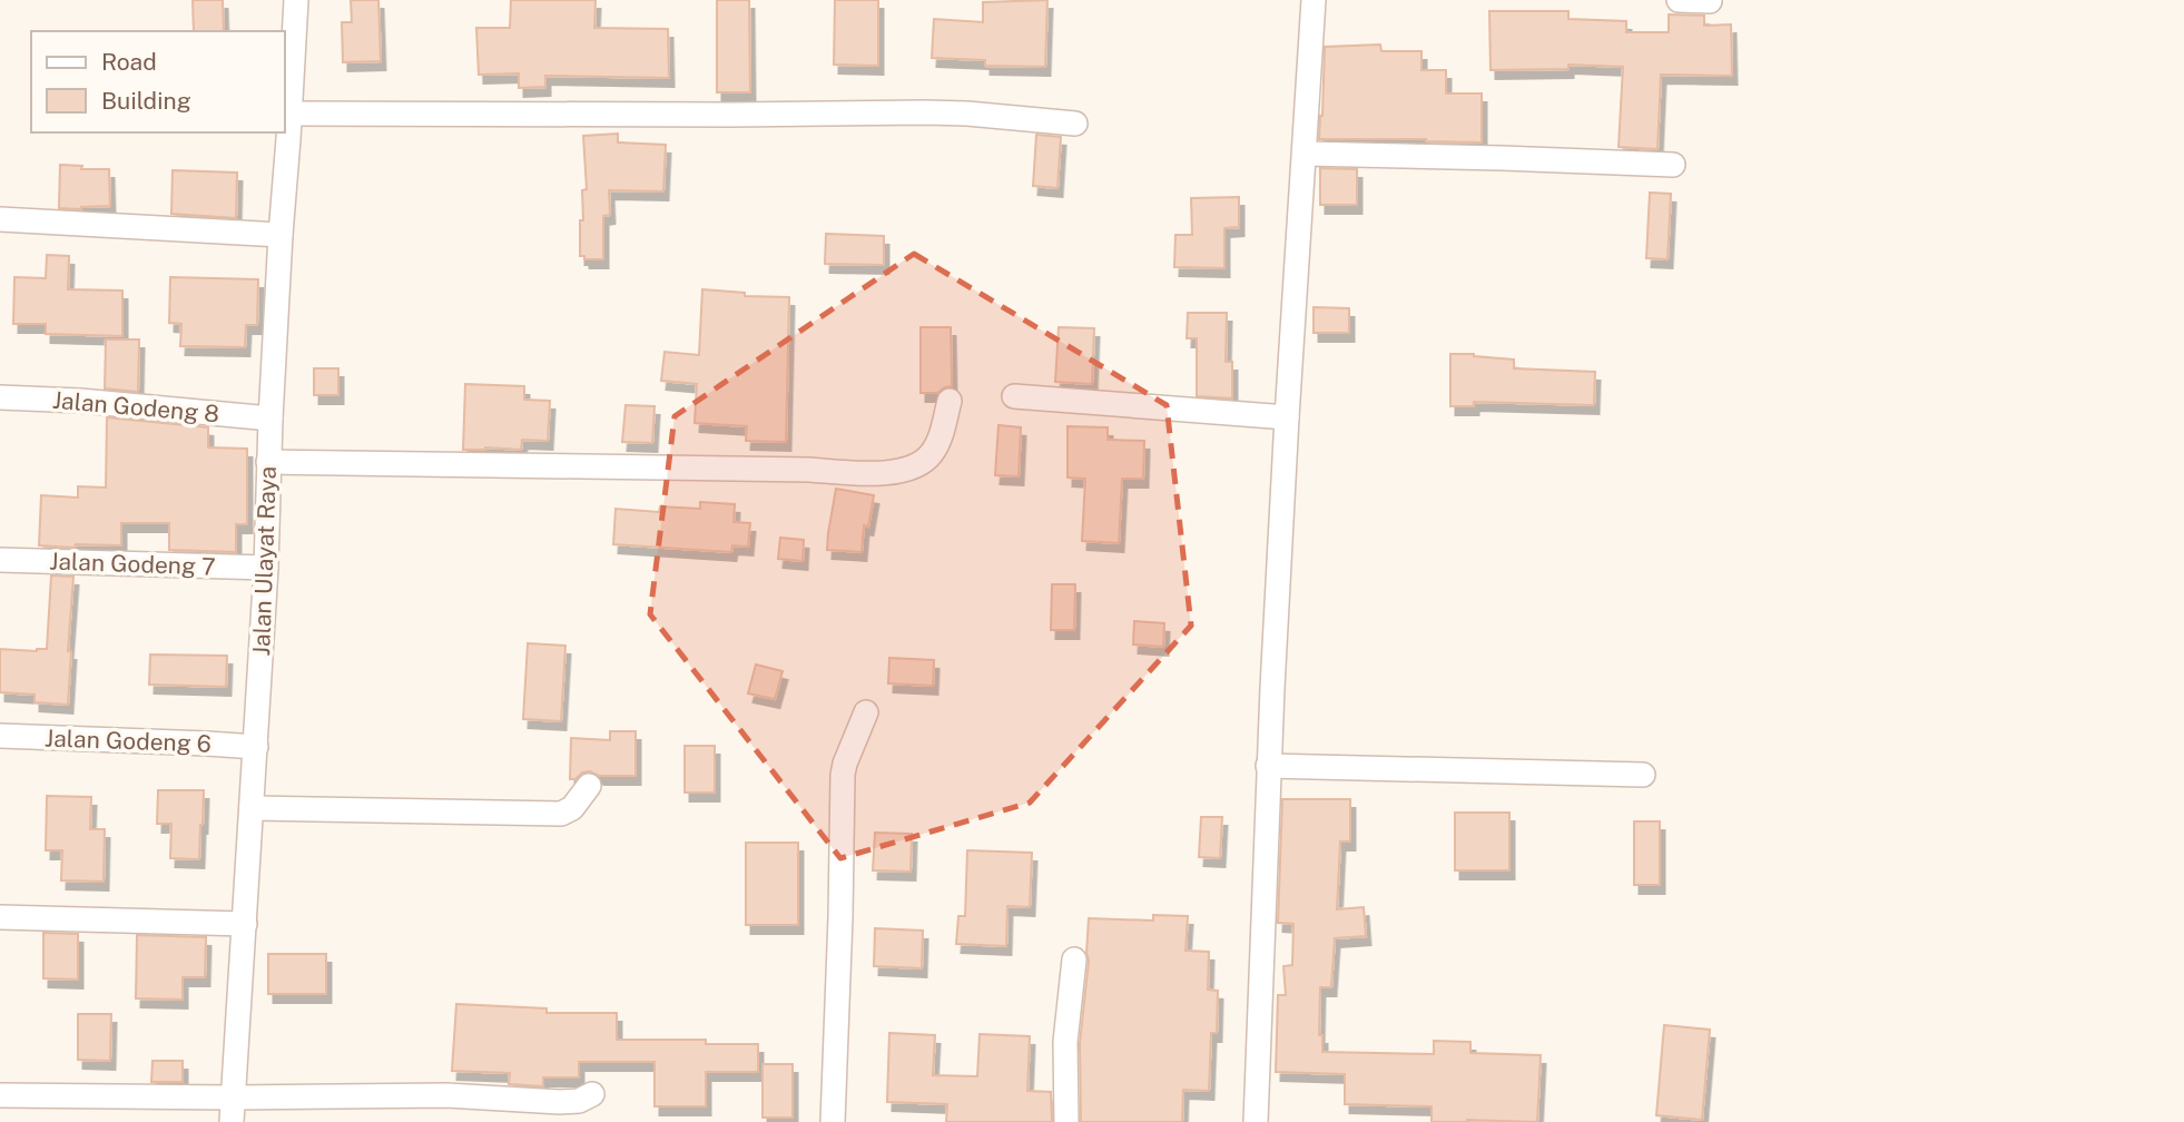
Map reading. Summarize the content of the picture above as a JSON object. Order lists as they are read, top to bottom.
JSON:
{
  "streets": {
    "street": [
      "Jalan Godeng 8",
      "Jalan Ulayat Raya",
      "Jalan Godeng 7",
      "Jalan Godeng 6"
    ]
  },
  "crossings": [
    ["Jalan Godeng 8", "Jalan Ulayat Raya"],
    ["Jalan Ulayat Raya", "Jalan Godeng 7"],
    ["Jalan Ulayat Raya", "Jalan Godeng 6"]
  ],
  "legend": ["Road", "Building"]
}
